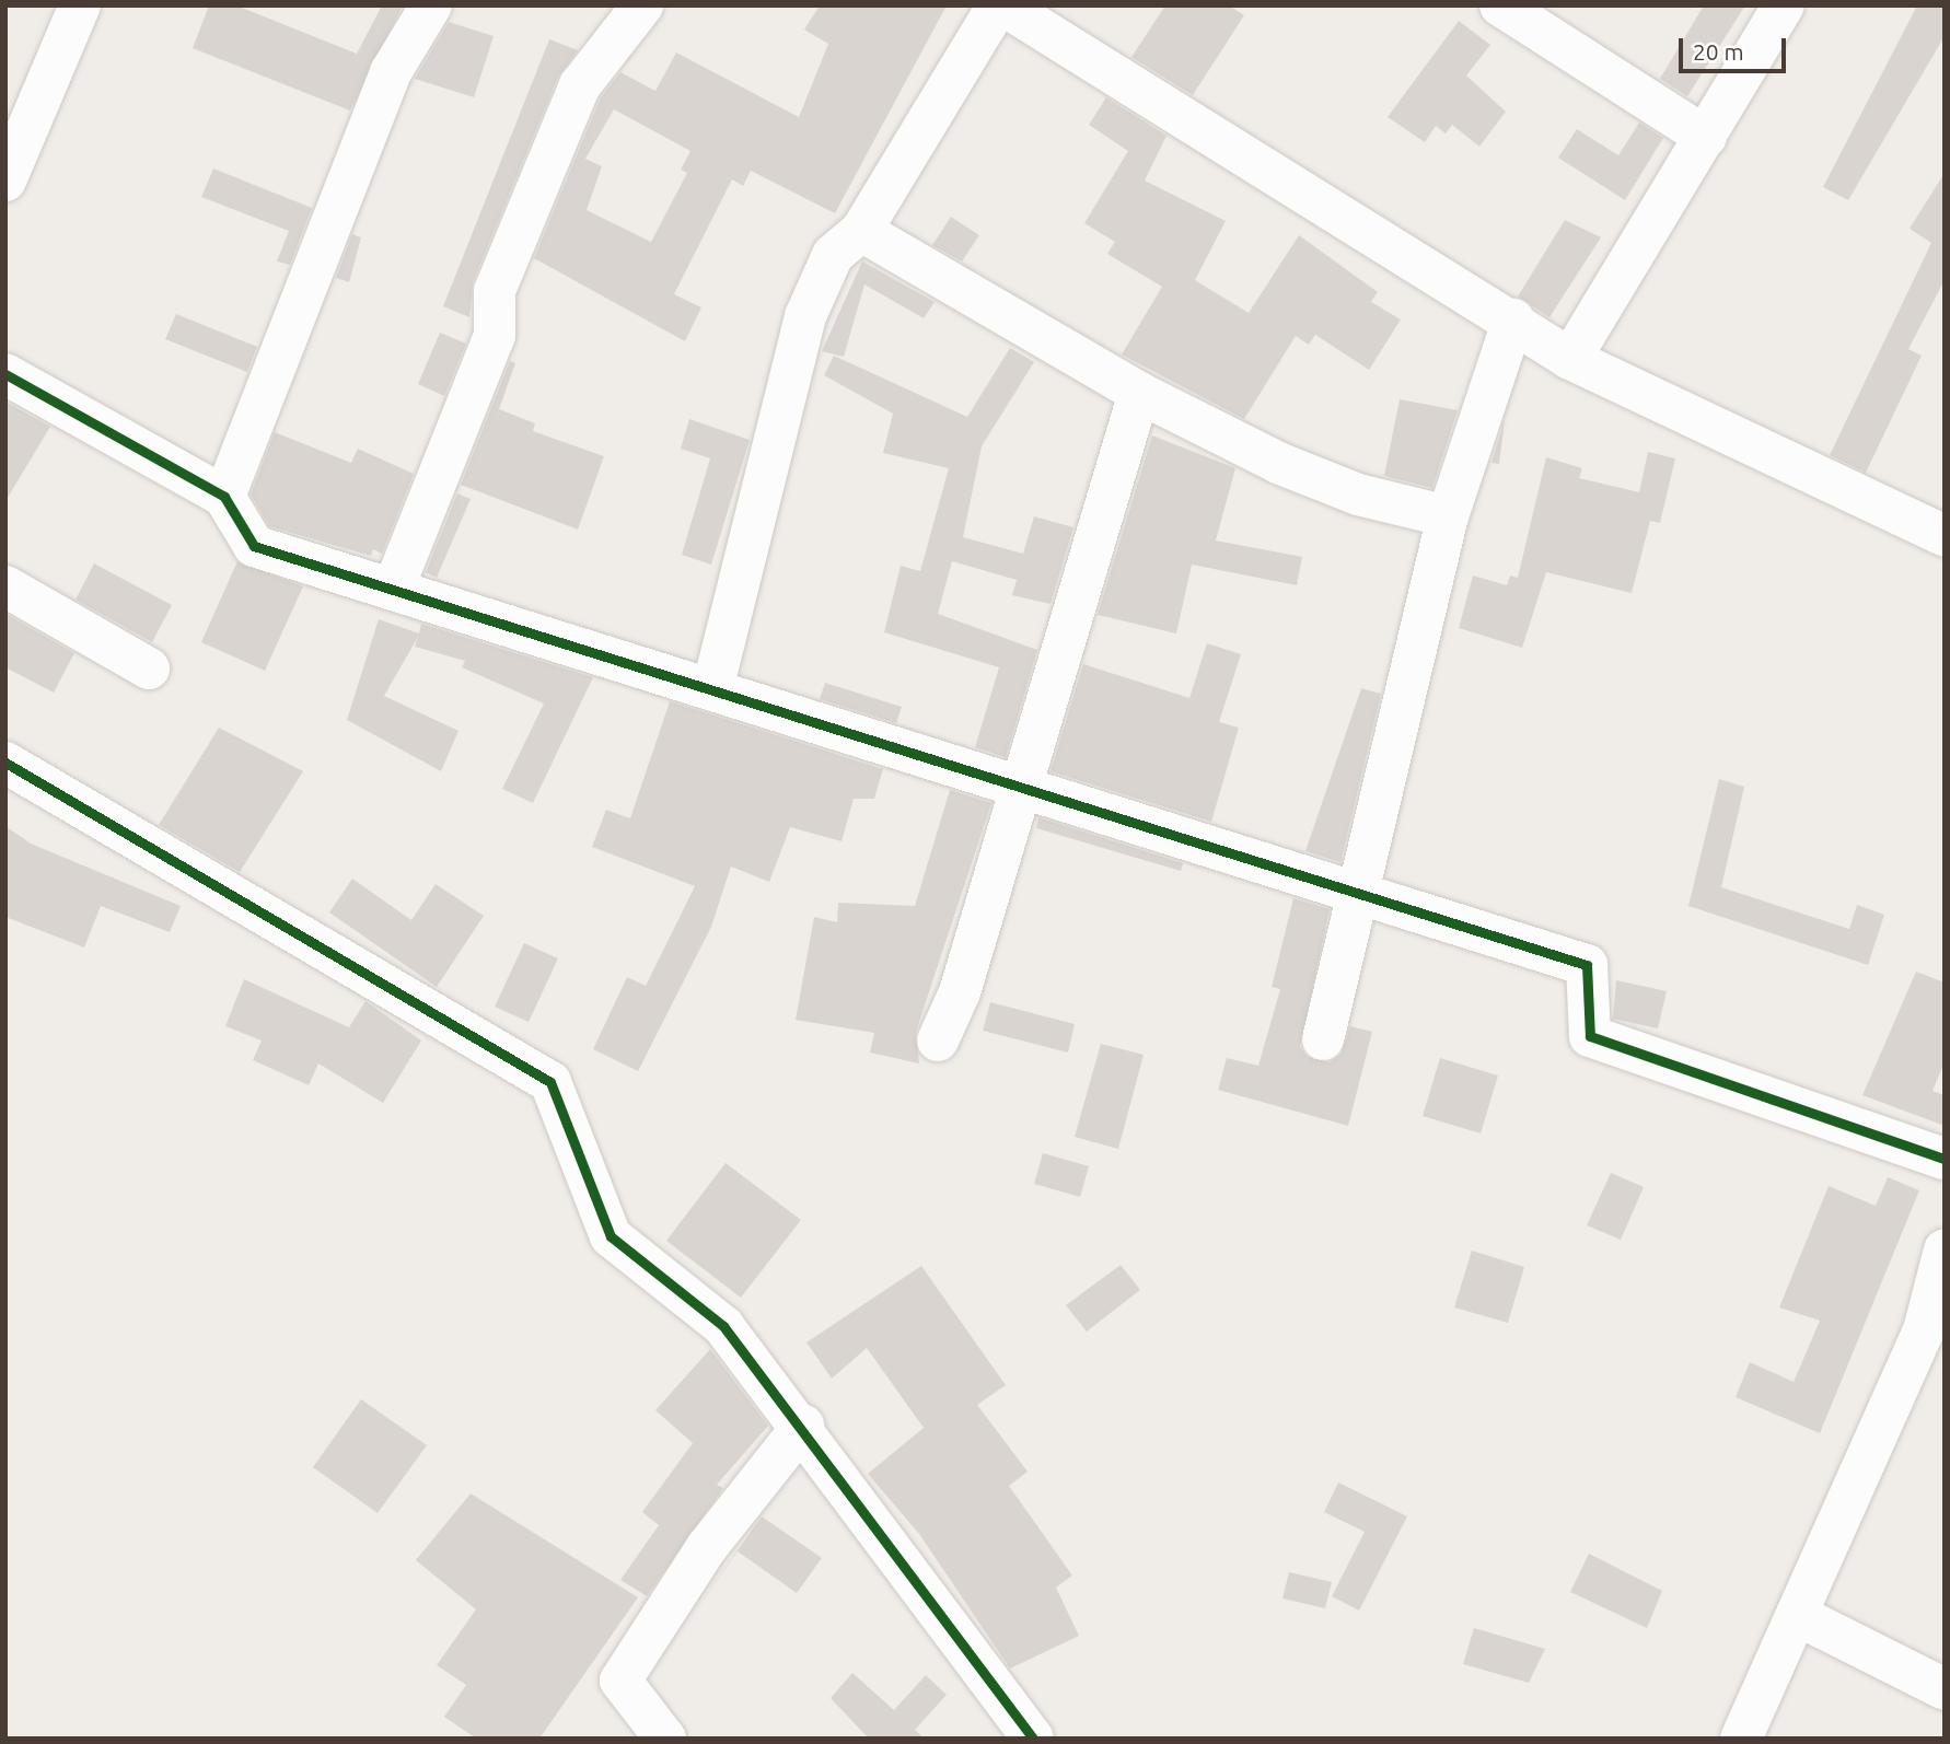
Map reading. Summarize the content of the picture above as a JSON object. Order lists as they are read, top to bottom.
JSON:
{
  "scale_bar": "20 m"
}
